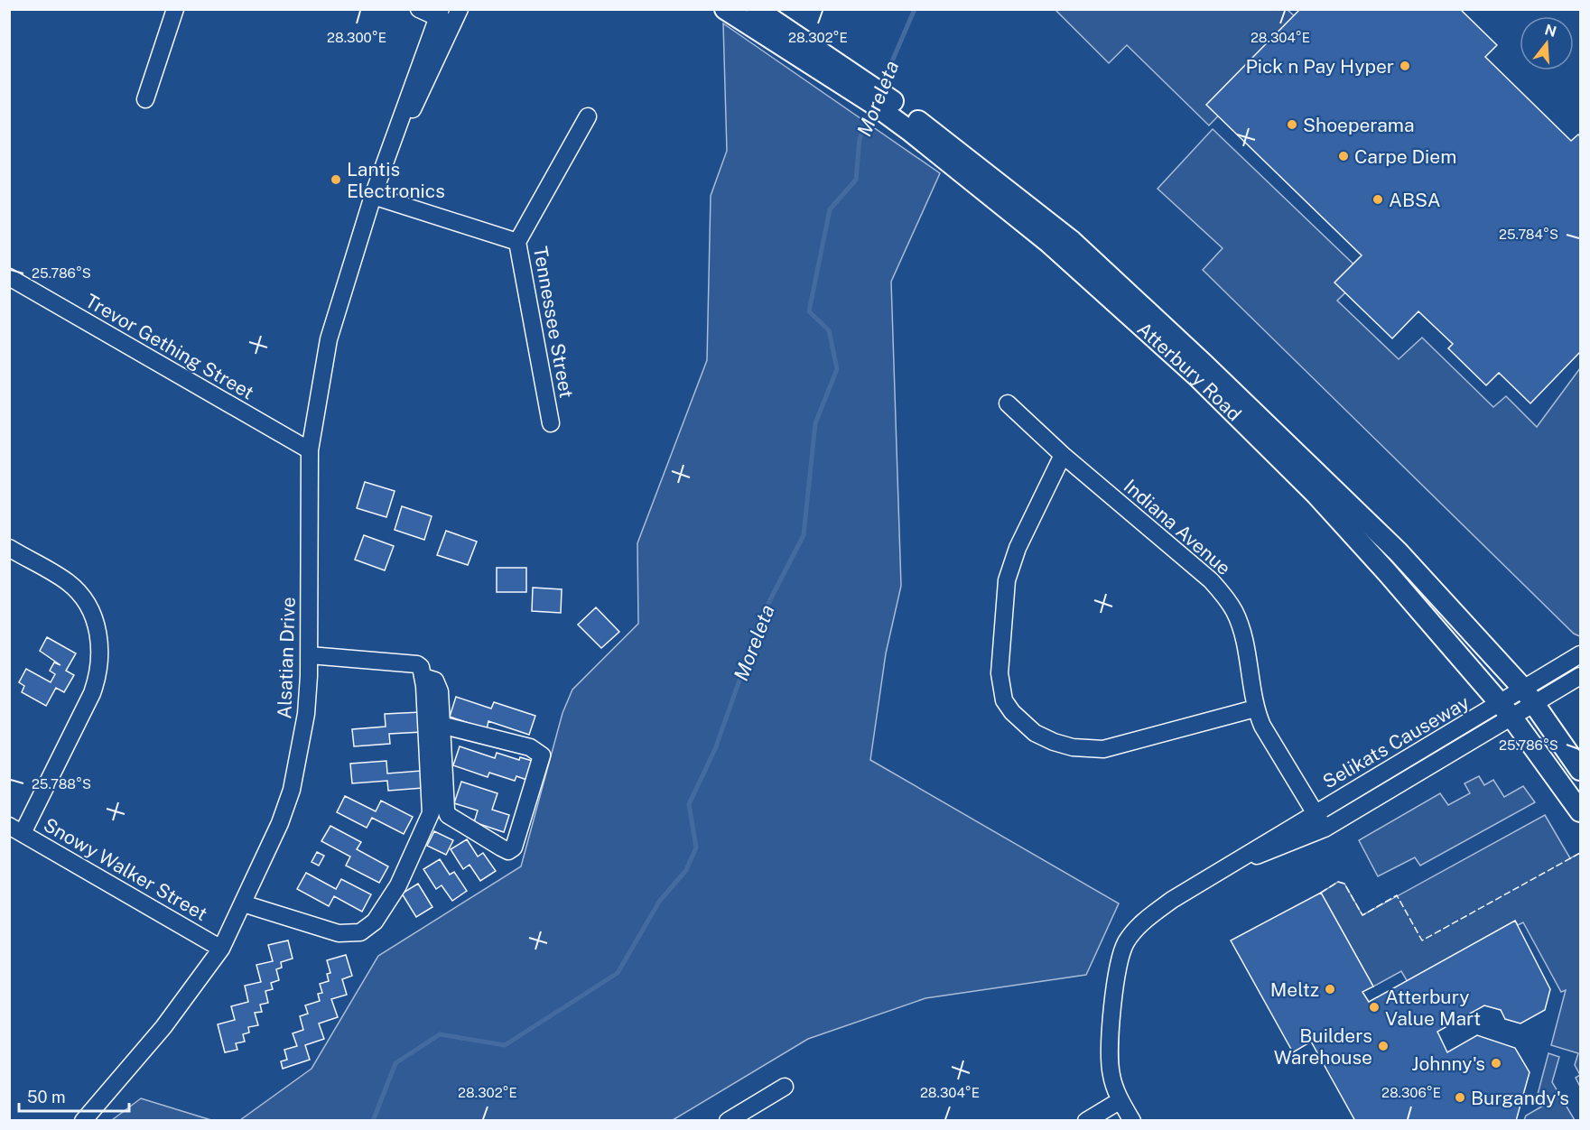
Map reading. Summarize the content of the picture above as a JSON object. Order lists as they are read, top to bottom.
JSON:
{
  "streets": {
    "main road": ["Atterbury Road"],
    "street": [
      "Tennessee Street",
      "Trevor Gething Street",
      "Indiana Avenue",
      "Alsatian Drive",
      "Selikats Causeway",
      "Snowy Walker Street"
    ]
  },
  "crossings": [
    ["Trevor Gething Street", "Alsatian Drive"],
    ["Atterbury Road", "Selikats Causeway"],
    ["Indiana Avenue", "Selikats Causeway"],
    ["Alsatian Drive", "Snowy Walker Street"]
  ],
  "water": ["Moreleta"],
  "places": [
    "Pick n Pay Hyper",
    "Shoeperama",
    "Carpe Diem",
    "Lantis Electronics",
    "ABSA",
    "Meltz",
    "Atterbury Value Mart",
    "Builders Warehouse",
    "Johnny's",
    "Burgandy's"
  ],
  "scale_bar": "50 m",
  "north": "top",
  "coordinates": [
    "28.300°E",
    "28.302°E",
    "28.304°E",
    "25.784°S",
    "25.786°S",
    "25.788°S",
    "28.306°E"
  ]
}
